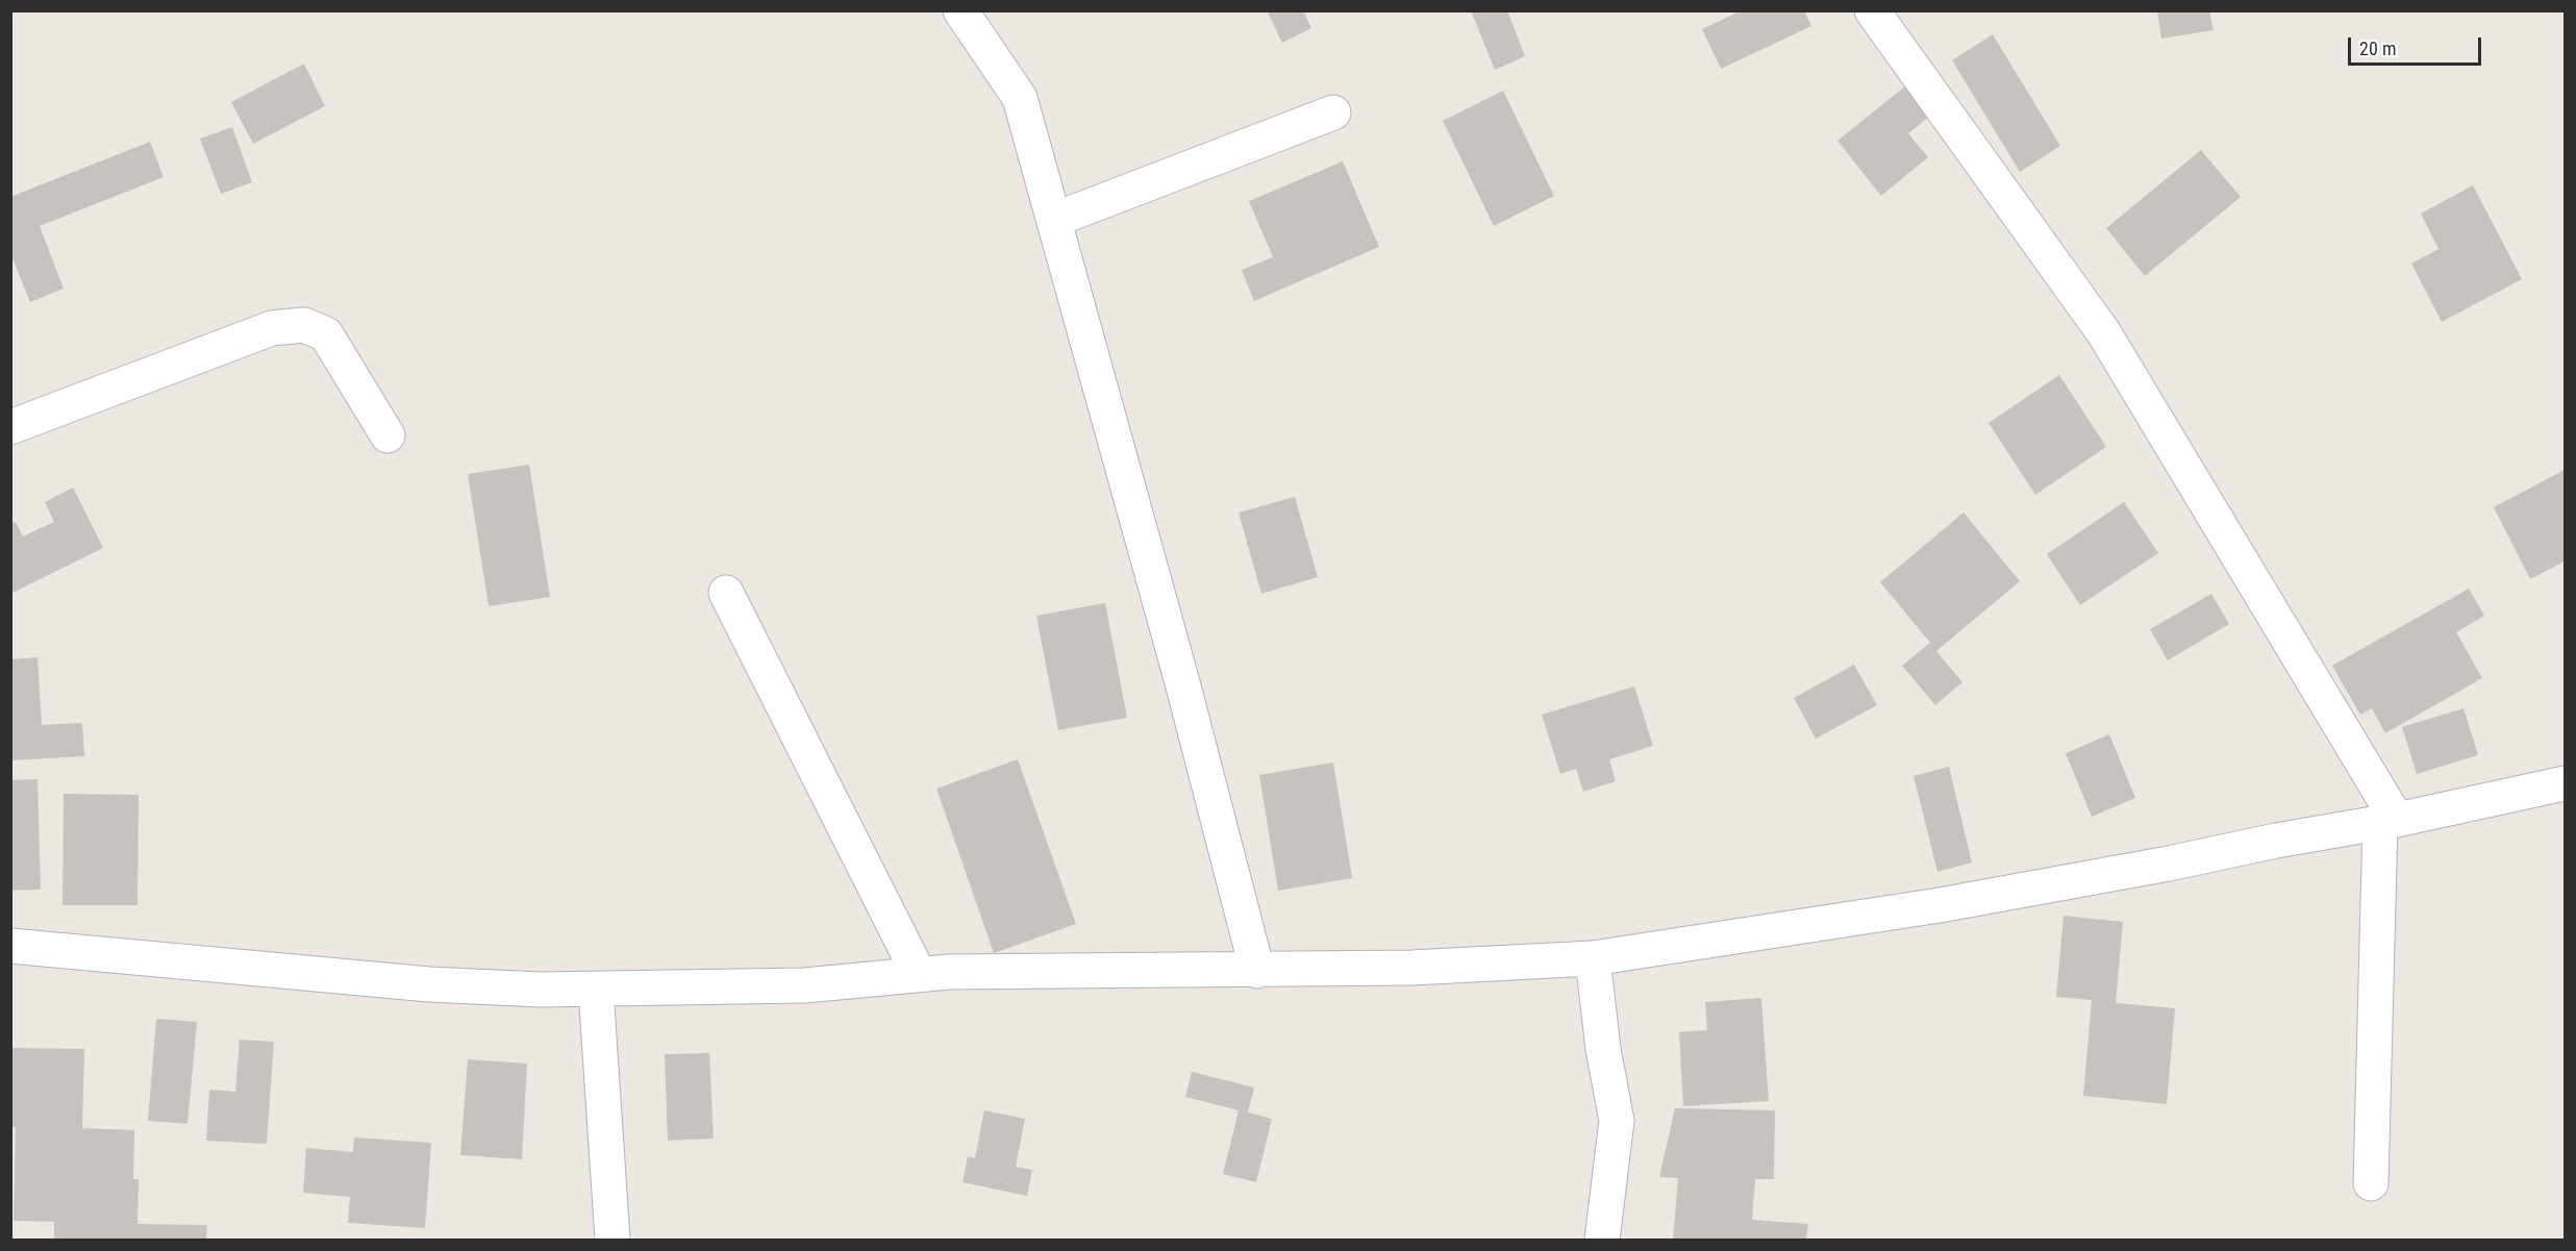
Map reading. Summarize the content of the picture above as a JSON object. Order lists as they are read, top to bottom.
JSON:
{
  "scale_bar": "20 m"
}
